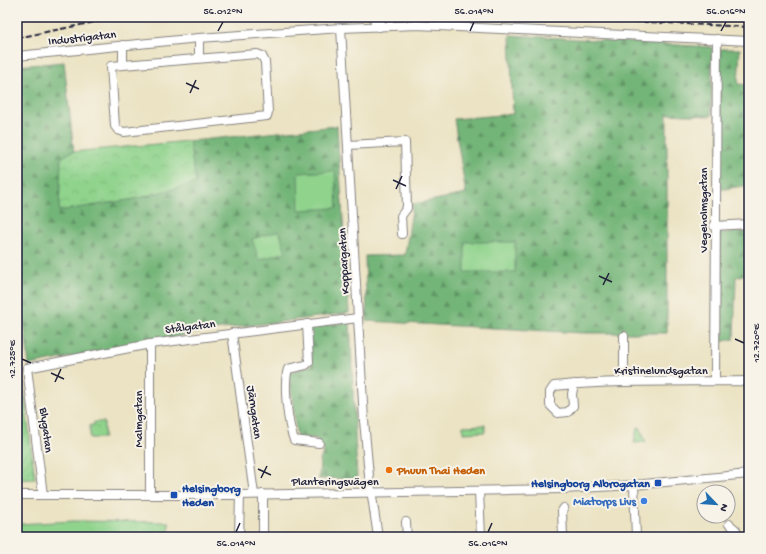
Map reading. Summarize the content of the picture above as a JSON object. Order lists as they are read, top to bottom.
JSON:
{
  "streets": {
    "street": [
      "Industrigatan",
      "Vegeholmsgatan",
      "Koppargatan",
      "Stålgatan",
      "Kristinelundsgatan",
      "Järngatan",
      "Malmgatan",
      "Blygatan",
      "Planteringsvägen"
    ]
  },
  "crossings": [
    ["Industrigatan", "Vegeholmsgatan"],
    ["Industrigatan", "Koppargatan"],
    ["Vegeholmsgatan", "Kristinelundsgatan"],
    ["Koppargatan", "Stålgatan"],
    ["Koppargatan", "Planteringsvägen"],
    ["Stålgatan", "Järngatan"],
    ["Stålgatan", "Malmgatan"],
    ["Stålgatan", "Blygatan"],
    ["Järngatan", "Planteringsvägen"],
    ["Malmgatan", "Planteringsvägen"],
    ["Blygatan", "Planteringsvägen"]
  ],
  "places": {
    "other": ["Phuun Thai Heden", "Miatorps Livs"],
    "transit": ["Helsingborg Albrogatan", "Helsingborg Heden"]
  },
  "north": "bottom right",
  "coordinates": [
    "56.012°N",
    "56.014°N",
    "56.016°N",
    "12.720°E",
    "12.725°E"
  ]
}
